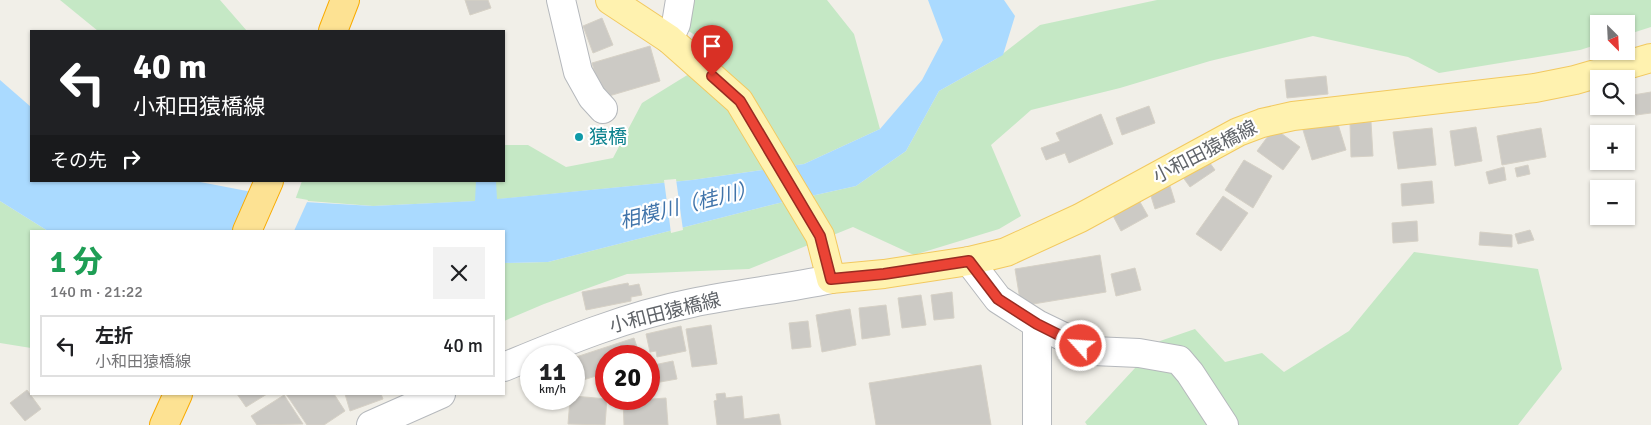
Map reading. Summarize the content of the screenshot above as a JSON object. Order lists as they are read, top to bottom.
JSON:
{
  "streets": {
    "main road": ["小和田猿橋線"]
  },
  "water": ["相模川（桂川）"],
  "places": ["猿橋"],
  "north": "bottom right",
  "page": {
    "map_buttons": ["+", "−"],
    "turn": ["40 m", "小和田猿橋線"],
    "then": "その先",
    "heading": ["1 分", "140 m · 21:22"],
    "list": [
      {
        "name": "左折",
        "note": "小和田猿橋線",
        "value": "40 m"
      }
    ],
    "speed": "11 km/h",
    "limit": "20"
  }
}
